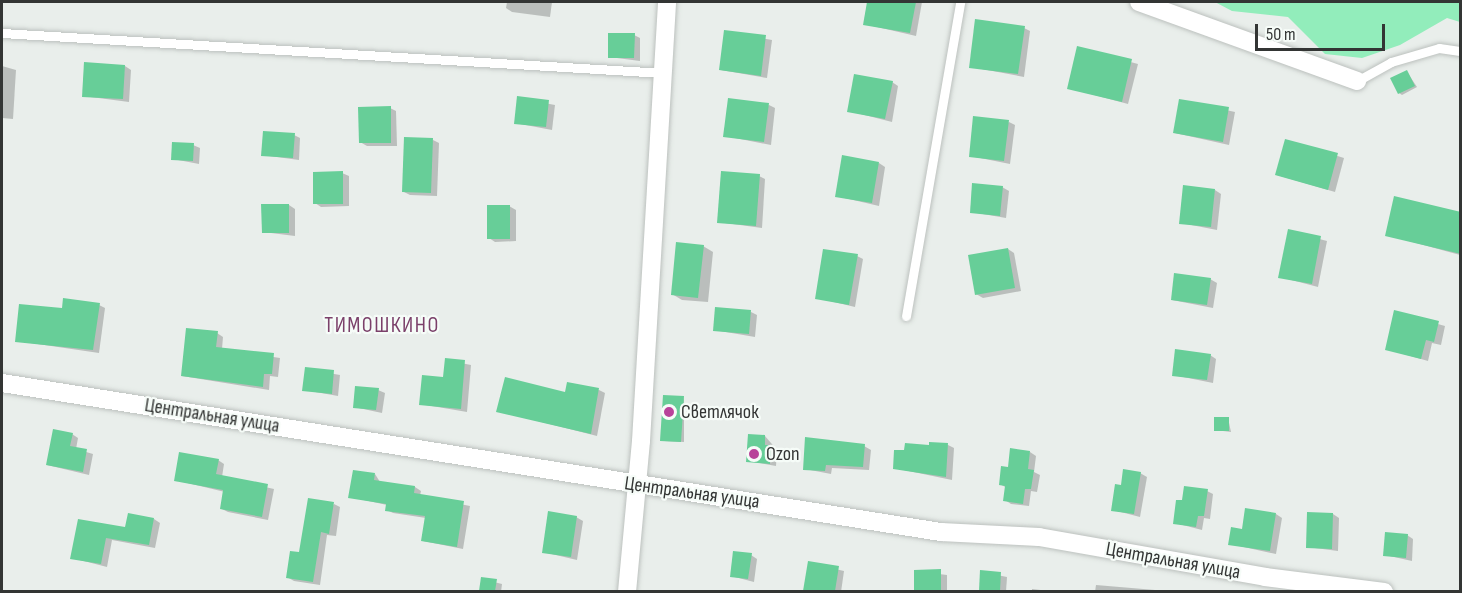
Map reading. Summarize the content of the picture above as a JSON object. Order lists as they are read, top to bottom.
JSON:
{
  "streets": {
    "street": ["Центральная улица"]
  },
  "districts": ["ТИМОШКИНО"],
  "places": ["Светлячок", "Ozon"],
  "scale_bar": "50 m"
}
